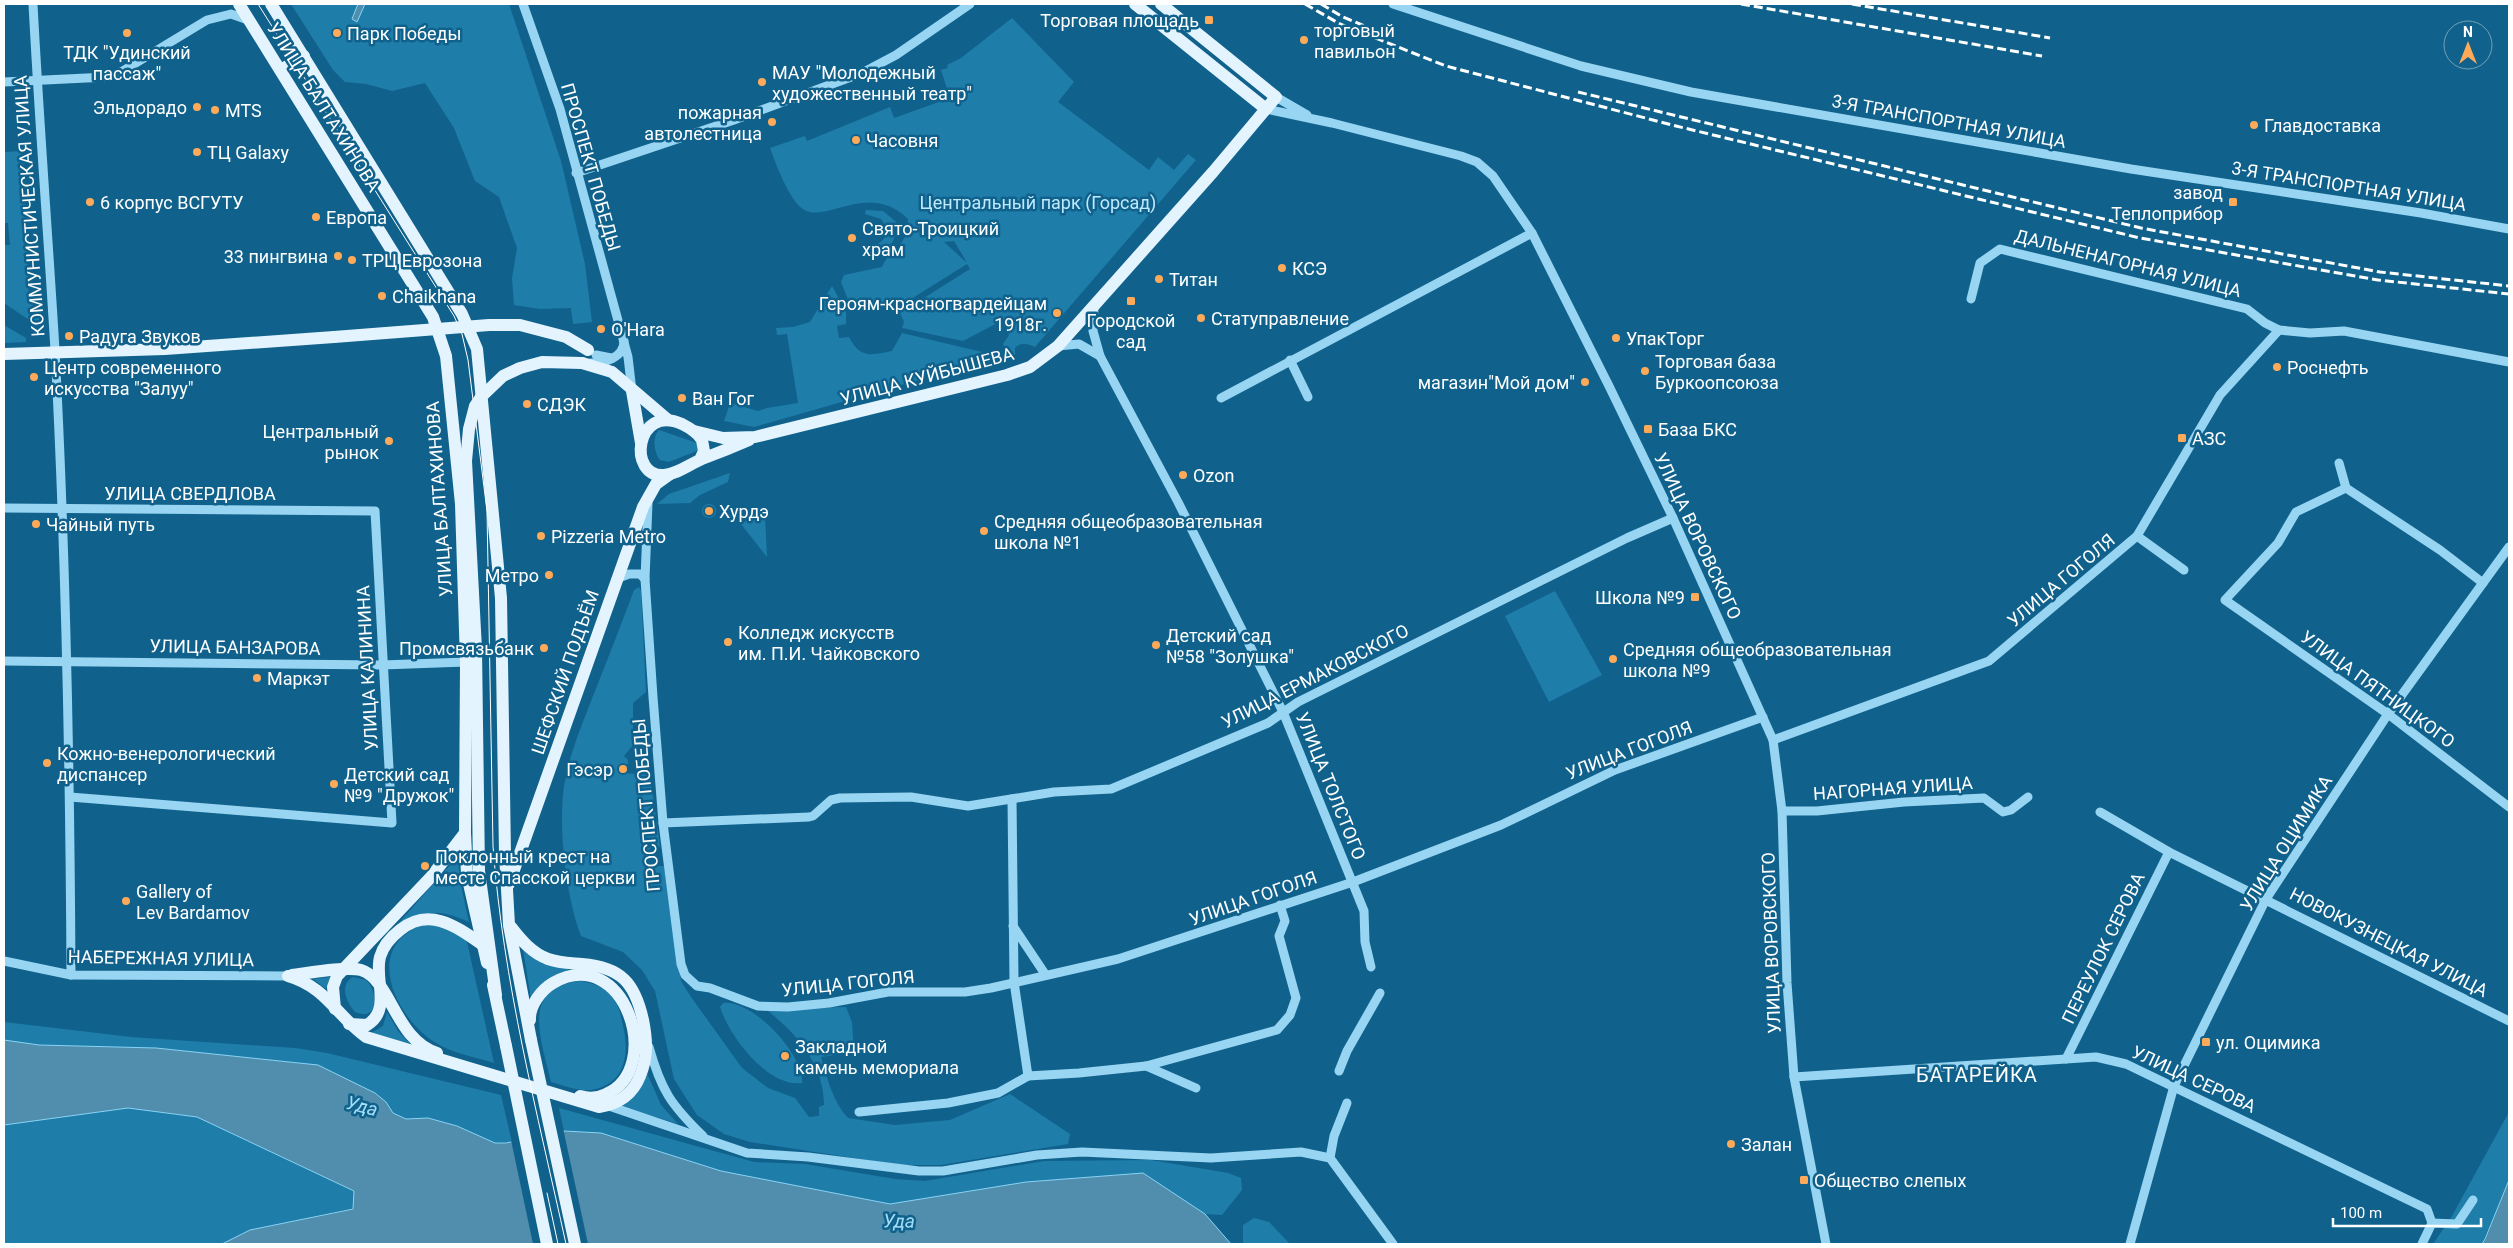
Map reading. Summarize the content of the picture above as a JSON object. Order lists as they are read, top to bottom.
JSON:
{
  "streets": {
    "main road": ["УЛИЦА БАЛТАХИНОВА", "УЛИЦА КУЙБЫШЕВА", "ШЕФСКИЙ ПОДЪЁМ"],
    "street": [
      "3-Я ТРАНСПОРТНАЯ УЛИЦА",
      "ПРОСПЕКТ ПОБЕДЫ",
      "КОММУНИСТИЧЕСКАЯ УЛИЦА",
      "ДАЛЬНЕНАГОРНАЯ УЛИЦА",
      "УЛИЦА СВЕРДЛОВА",
      "УЛИЦА ВОРОВСКОГО",
      "УЛИЦА ГОГОЛЯ",
      "УЛИЦА БАНЗАРОВА",
      "УЛИЦА КАЛИНИНА",
      "УЛИЦА ЕРМАКОВСКОГО",
      "УЛИЦА ПЯТНИЦКОГО",
      "УЛИЦА ТОЛСТОГО",
      "НАГОРНАЯ УЛИЦА",
      "УЛИЦА ОЦИМИКА",
      "НОВОКУЗНЕЦКАЯ УЛИЦА",
      "ПЕРЕУЛОК СЕРОВА",
      "НАБЕРЕЖНАЯ УЛИЦА",
      "УЛИЦА СЕРОВА"
    ]
  },
  "crossings": [
    ["УЛИЦА БАЛТАХИНОВА", "УЛИЦА КУЙБЫШЕВА"],
    ["УЛИЦА БАЛТАХИНОВА", "УЛИЦА БАНЗАРОВА"],
    ["УЛИЦА БАЛТАХИНОВА", "ШЕФСКИЙ ПОДЪЁМ"],
    ["ПРОСПЕКТ ПОБЕДЫ", "УЛИЦА КУЙБЫШЕВА"],
    ["ПРОСПЕКТ ПОБЕДЫ", "УЛИЦА ГОГОЛЯ"],
    ["ПРОСПЕКТ ПОБЕДЫ", "ШЕФСКИЙ ПОДЪЁМ"],
    ["ПРОСПЕКТ ПОБЕДЫ", "УЛИЦА ЕРМАКОВСКОГО"],
    ["КОММУНИСТИЧЕСКАЯ УЛИЦА", "УЛИЦА СВЕРДЛОВА"],
    ["КОММУНИСТИЧЕСКАЯ УЛИЦА", "УЛИЦА БАНЗАРОВА"],
    ["КОММУНИСТИЧЕСКАЯ УЛИЦА", "УЛИЦА КАЛИНИНА"],
    ["КОММУНИСТИЧЕСКАЯ УЛИЦА", "НАБЕРЕЖНАЯ УЛИЦА"],
    ["ДАЛЬНЕНАГОРНАЯ УЛИЦА", "УЛИЦА ГОГОЛЯ"],
    ["УЛИЦА КУЙБЫШЕВА", "ШЕФСКИЙ ПОДЪЁМ"],
    ["УЛИЦА КУЙБЫШЕВА", "УЛИЦА ТОЛСТОГО"],
    ["УЛИЦА СВЕРДЛОВА", "УЛИЦА КАЛИНИНА"],
    ["УЛИЦА ВОРОВСКОГО", "УЛИЦА ГОГОЛЯ"],
    ["УЛИЦА ВОРОВСКОГО", "УЛИЦА ЕРМАКОВСКОГО"],
    ["УЛИЦА ВОРОВСКОГО", "НАГОРНАЯ УЛИЦА"],
    ["УЛИЦА ВОРОВСКОГО", "УЛИЦА СЕРОВА"],
    ["УЛИЦА ГОГОЛЯ", "УЛИЦА ТОЛСТОГО"],
    ["УЛИЦА БАНЗАРОВА", "УЛИЦА КАЛИНИНА"],
    ["УЛИЦА ЕРМАКОВСКОГО", "УЛИЦА ТОЛСТОГО"],
    ["УЛИЦА ПЯТНИЦКОГО", "УЛИЦА ОЦИМИКА"],
    ["УЛИЦА ОЦИМИКА", "НОВОКУЗНЕЦКАЯ УЛИЦА"],
    ["УЛИЦА ОЦИМИКА", "УЛИЦА СЕРОВА"],
    ["НОВОКУЗНЕЦКАЯ УЛИЦА", "ПЕРЕУЛОК СЕРОВА"],
    ["ПЕРЕУЛОК СЕРОВА", "УЛИЦА СЕРОВА"]
  ],
  "districts": ["БАТАРЕЙКА"],
  "water": ["Уда"],
  "parks": ["Центральный парк (Горсад)"],
  "places": {
    "transit": [
      "Торговая площадь",
      "завод Теплоприбор",
      "Городской сад",
      "База БКС",
      "АЗС",
      "Школа №9",
      "ул. Оцимика",
      "Общество слепых"
    ],
    "other": [
      "ТДК \"Удинский пассаж\"",
      "Парк Победы",
      "торговый павильон",
      "МАУ \"Молодежный художественный театр\"",
      "Эльдорадо",
      "MTS",
      "пожарная автолестница",
      "Главдоставка",
      "Часовня",
      "ТЦ Galaxy",
      "6 корпус ВСГУТУ",
      "Европа",
      "Свято-Троицкий храм",
      "33 пингвина",
      "ТРЦ Еврозона",
      "КСЭ",
      "Титан",
      "Chaikhana",
      "Героям-красногвардейцам 1918г.",
      "Статуправление",
      "O'Hara",
      "Радуга Звуков",
      "УпакТорг",
      "Роснефть",
      "Торговая база Буркоопсоюза",
      "Центр современного искусства \"Залуу\"",
      "магазин\"Мой дом\"",
      "Ван Гог",
      "СДЭК",
      "Центральный рынок",
      "Ozon",
      "Хурдэ",
      "Чайный путь",
      "Средняя общеобразовательная школа №1",
      "Pizzeria Metro",
      "Метро",
      "Колледж искусств им. П.И. Чайковского",
      "Детский сад №58 \"Золушка\"",
      "Промсвязьбанк",
      "Средняя общеобразовательная школа №9",
      "Маркэт",
      "Кожно-венерологический диспансер",
      "Гэсэр",
      "Детский сад №9 \"Дружок\"",
      "Поклонный крест на месте Спасской церкви",
      "Gallery of Lev Bardamov",
      "Закладной камень мемориала",
      "Залан"
    ]
  },
  "scale_bar": "100 m",
  "north": "top"
}
